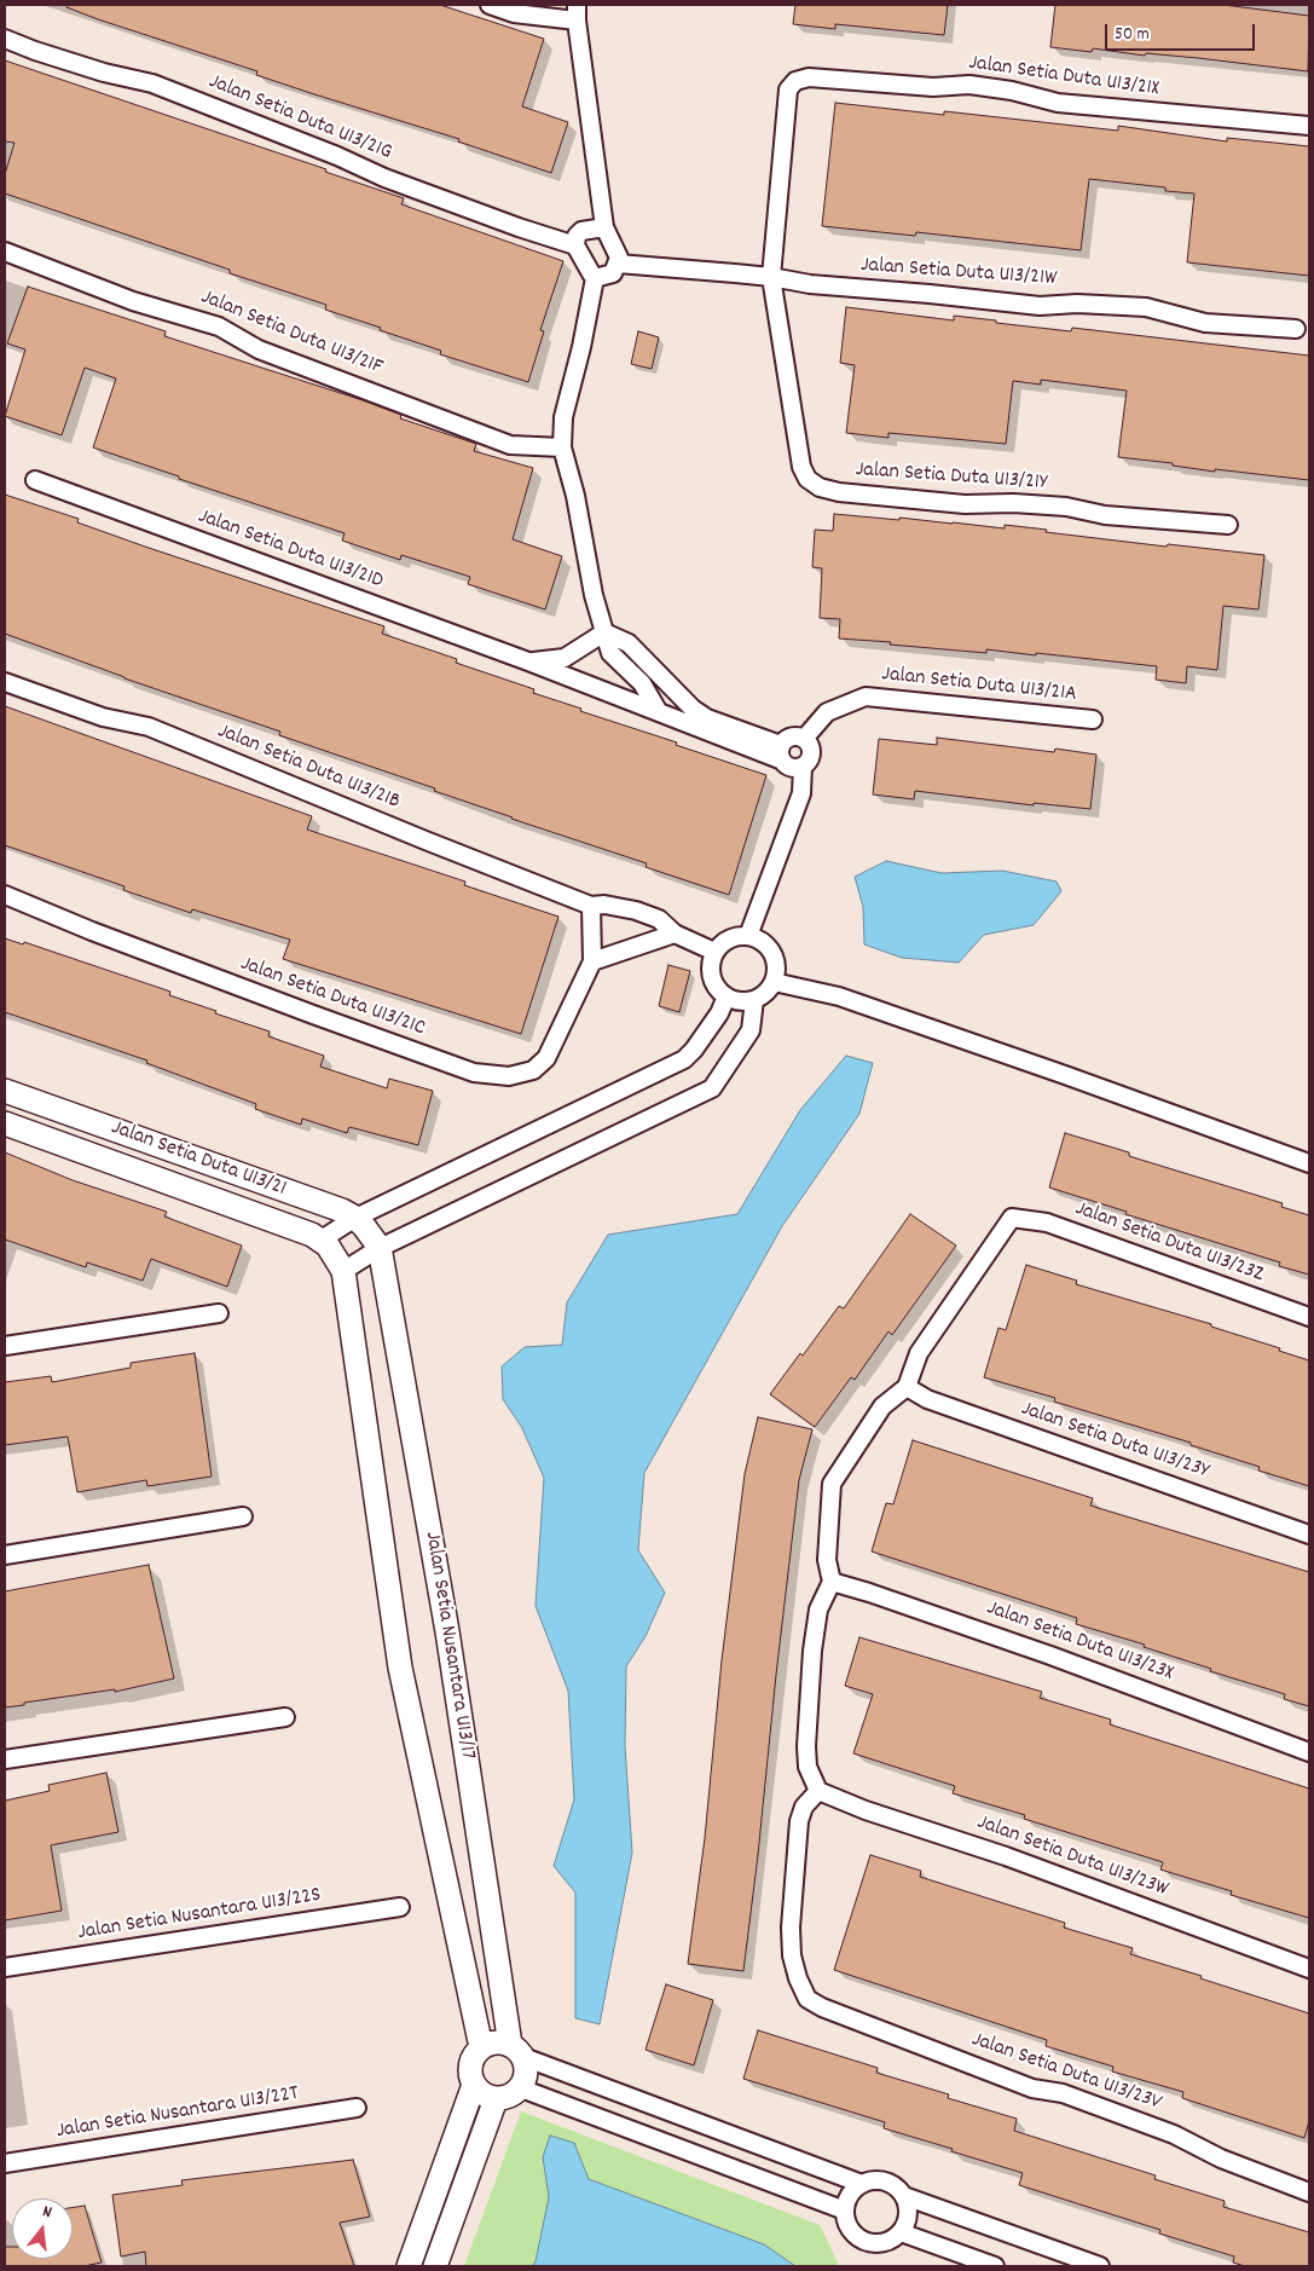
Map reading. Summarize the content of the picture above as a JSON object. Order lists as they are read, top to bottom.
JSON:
{
  "streets": {
    "main road": ["Jalan Setia Duta U13/21", "Jalan Setia Nusantara U13/17"],
    "street": [
      "Jalan Setia Duta U13/21X",
      "Jalan Setia Duta U13/21G",
      "Jalan Setia Duta U13/21W",
      "Jalan Setia Duta U13/21F",
      "Jalan Setia Duta U13/21Y",
      "Jalan Setia Duta U13/21D",
      "Jalan Setia Duta U13/21A",
      "Jalan Setia Duta U13/21B",
      "Jalan Setia Duta U13/21C",
      "Jalan Setia Duta U13/23Z",
      "Jalan Setia Duta U13/23Y",
      "Jalan Setia Duta U13/23X",
      "Jalan Setia Duta U13/23W",
      "Jalan Setia Nusantara U13/22S",
      "Jalan Setia Duta U13/23V",
      "Jalan Setia Nusantara U13/22T"
    ]
  },
  "crossings": [
    ["Jalan Setia Duta U13/21X", "Jalan Setia Duta U13/21W"],
    ["Jalan Setia Duta U13/21X", "Jalan Setia Duta U13/21Y"],
    ["Jalan Setia Duta U13/21G", "Jalan Setia Duta U13/21W"],
    ["Jalan Setia Duta U13/21W", "Jalan Setia Duta U13/21Y"],
    ["Jalan Setia Duta U13/21D", "Jalan Setia Duta U13/21A"],
    ["Jalan Setia Duta U13/21", "Jalan Setia Nusantara U13/17"],
    ["Jalan Setia Duta U13/23Z", "Jalan Setia Duta U13/23Y"],
    ["Jalan Setia Duta U13/23W", "Jalan Setia Duta U13/23V"]
  ],
  "scale_bar": "50 m",
  "north": "top"
}
